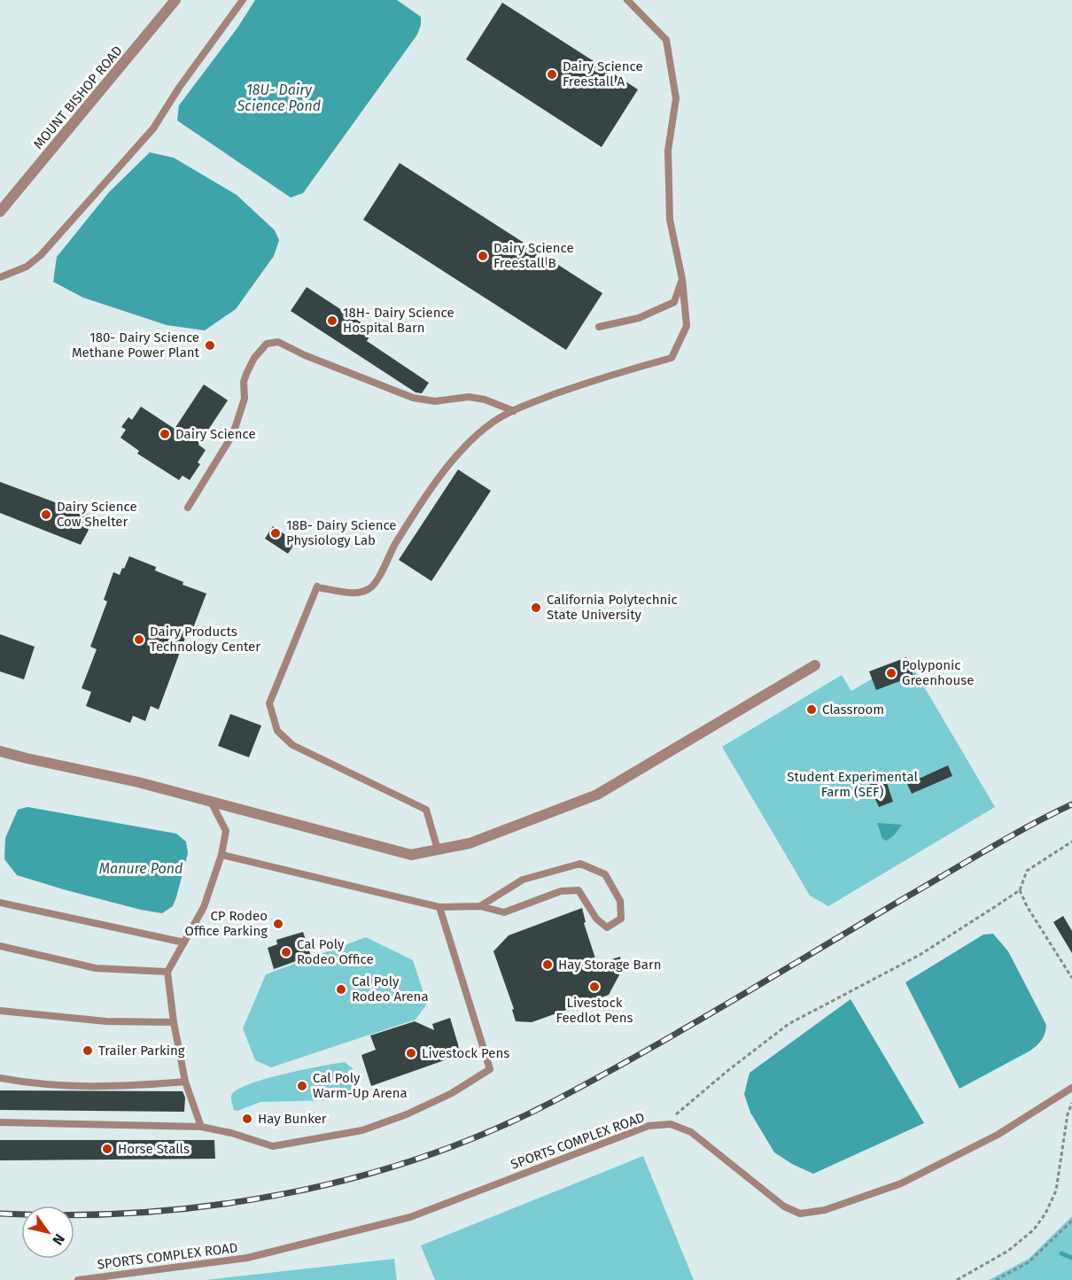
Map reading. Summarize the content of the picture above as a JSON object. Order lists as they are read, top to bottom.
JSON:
{
  "streets": {
    "street": ["MOUNT BISHOP ROAD"],
    "lane": ["SPORTS COMPLEX ROAD"]
  },
  "water": ["18U- Dairy Science Pond", "Manure Pond"],
  "parks": ["Student Experimental Farm (SEF)"],
  "places": [
    "Dairy Science Freestall A",
    "Dairy Science Freestall B",
    "18H- Dairy Science Hospital Barn",
    "180- Dairy Science Methane Power Plant",
    "Dairy Science",
    "Dairy Science Cow Shelter",
    "18B- Dairy Science Physiology Lab",
    "California Polytechnic State University",
    "Dairy Products Technology Center",
    "Polyponic Greenhouse",
    "Classroom",
    "CP Rodeo Office Parking",
    "Cal Poly Rodeo Office",
    "Hay Storage Barn",
    "Livestock Feedlot Pens",
    "Cal Poly Rodeo Arena",
    "Trailer Parking",
    "Livestock Pens",
    "Cal Poly Warm-Up Arena",
    "Hay Bunker",
    "Horse Stalls"
  ],
  "north": "bottom right"
}
